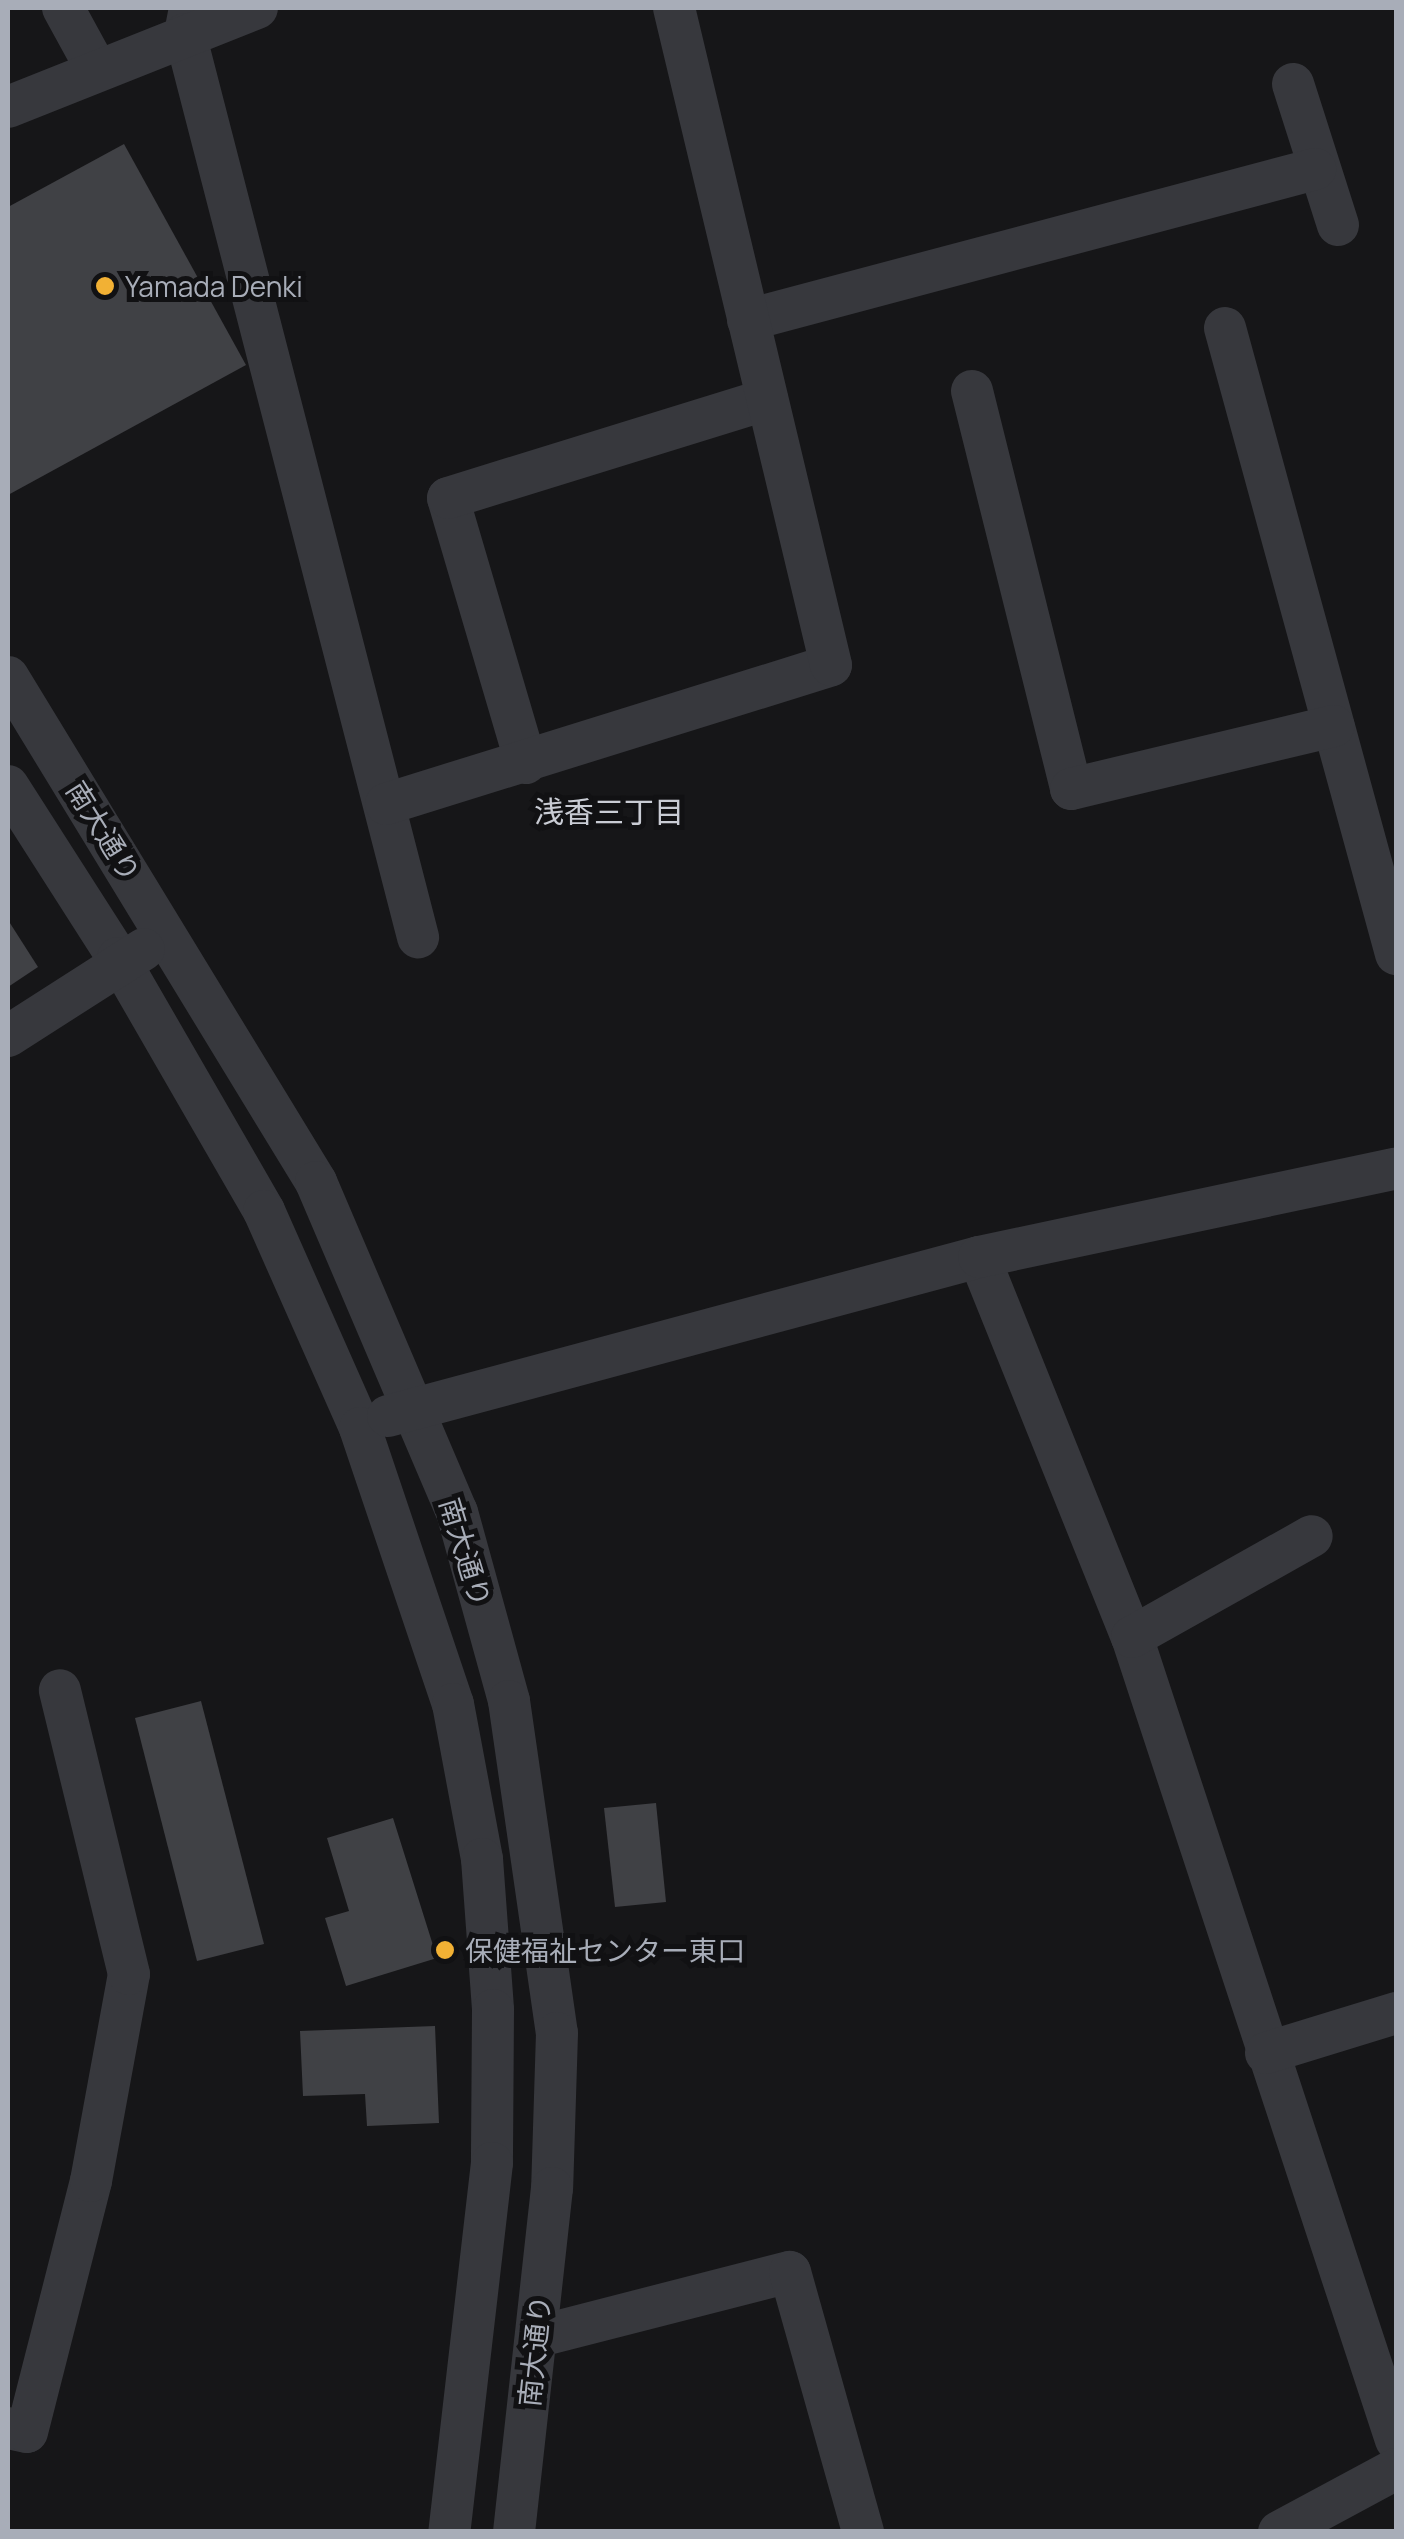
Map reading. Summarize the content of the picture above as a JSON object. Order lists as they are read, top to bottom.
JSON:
{
  "streets": {
    "street": ["南大通り"]
  },
  "districts": ["浅香三丁目"],
  "places": ["Yamada Denki", "保健福祉センター東口"]
}
